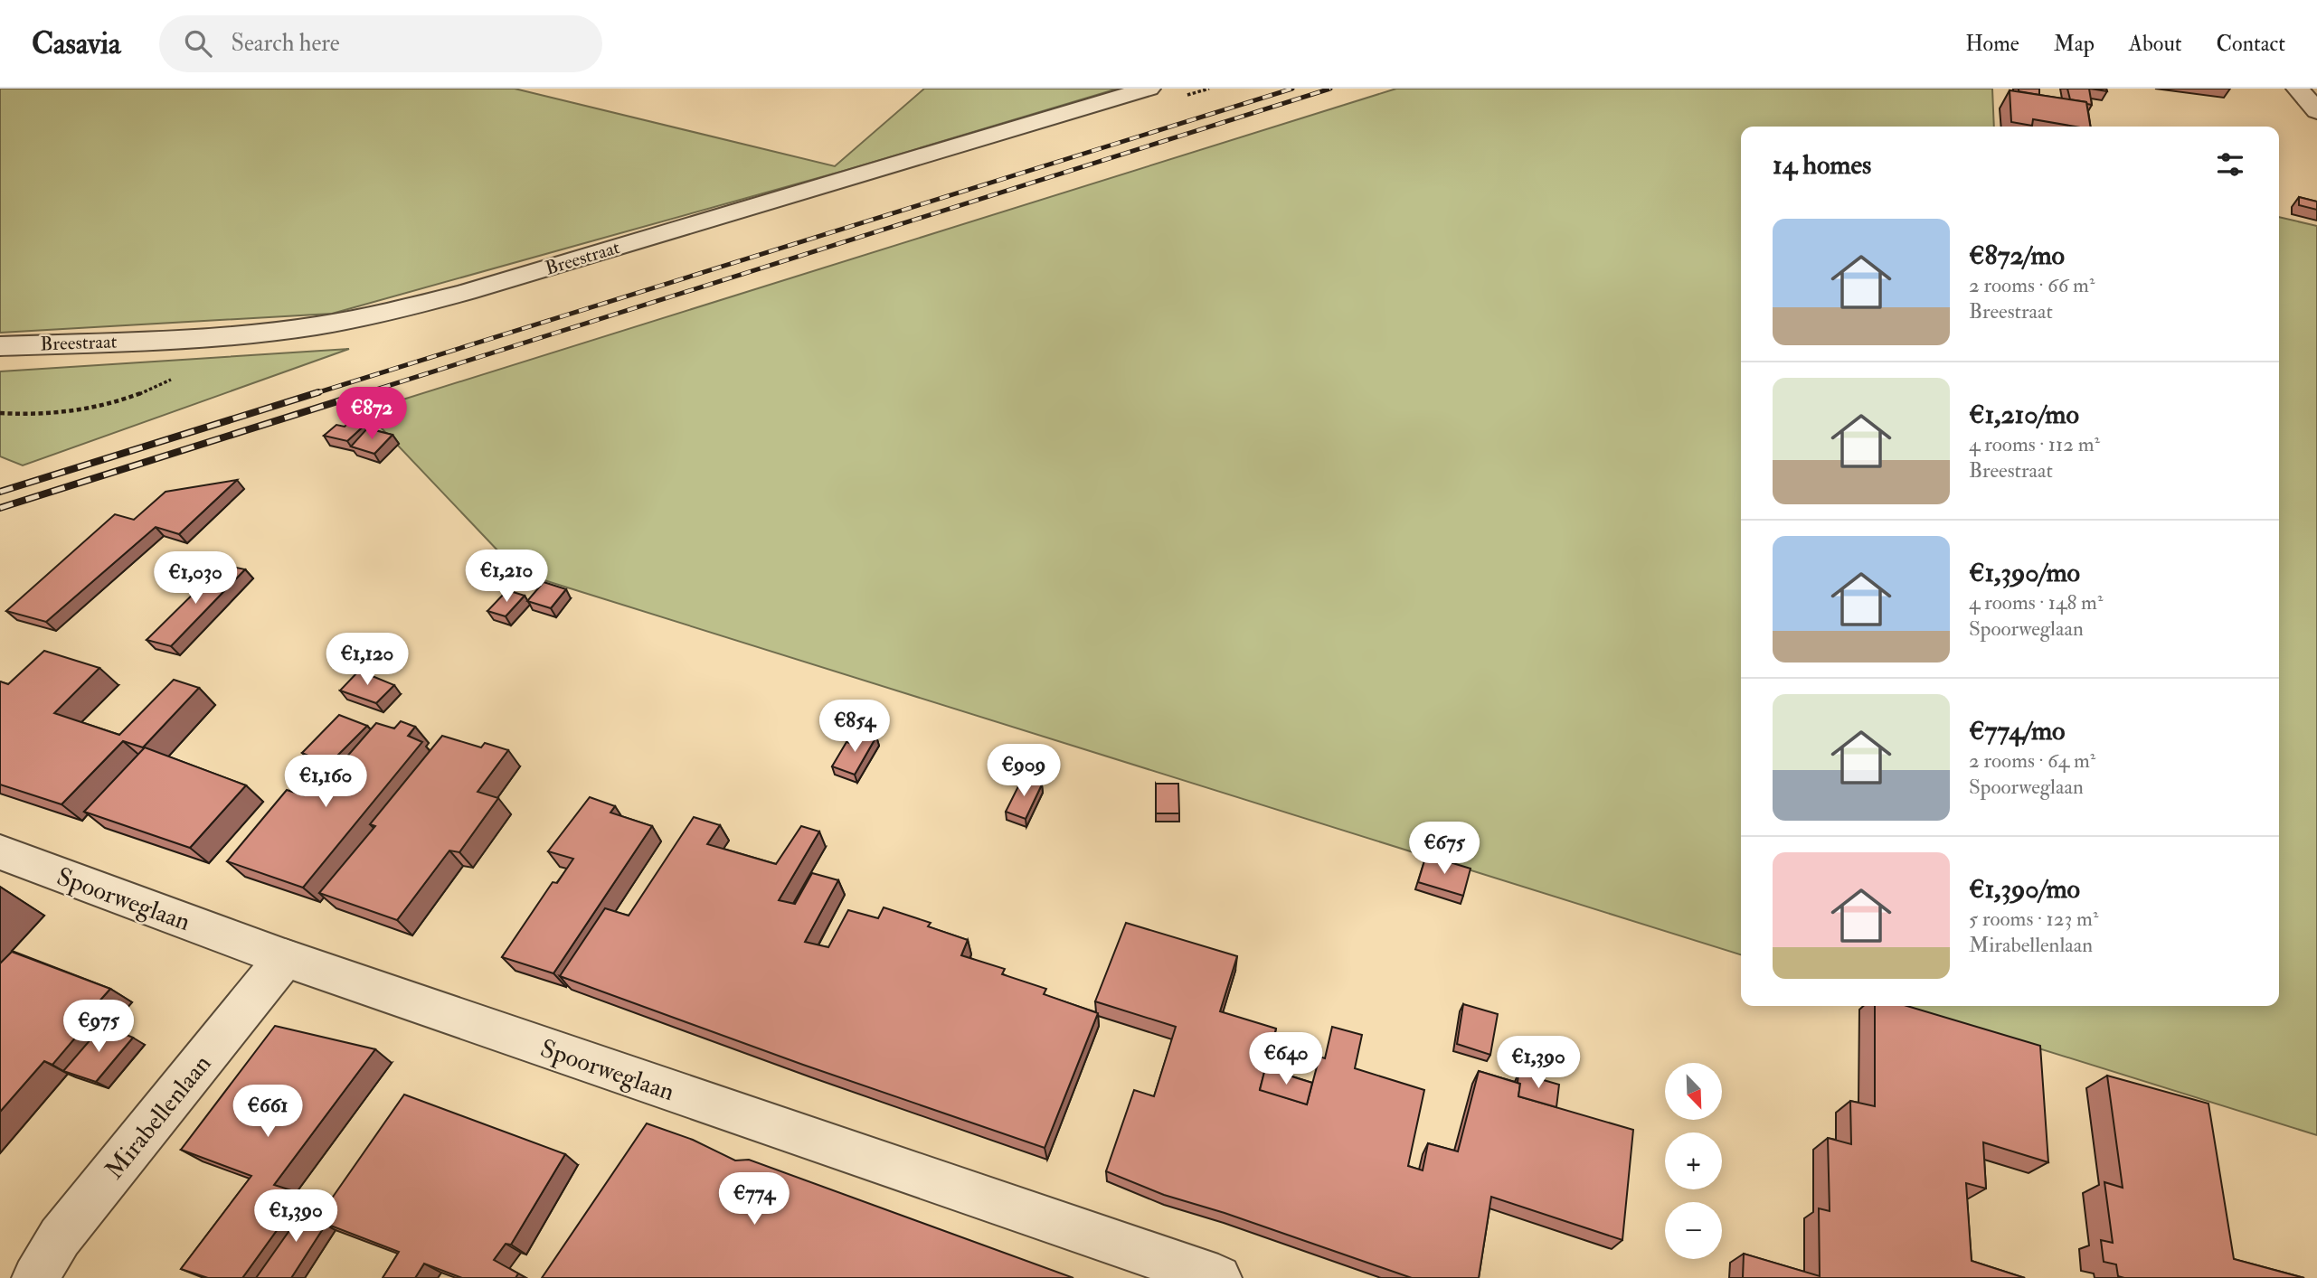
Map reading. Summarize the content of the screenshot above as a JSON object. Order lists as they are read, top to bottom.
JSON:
{
  "streets": {
    "street": ["Breestraat", "Spoorweglaan", "Mirabellenlaan"]
  },
  "crossings": [
    ["Spoorweglaan", "Mirabellenlaan"]
  ],
  "north": "bottom right",
  "page": {
    "header": "Casavia",
    "search": "Search here",
    "nav": [
      "Home",
      "Map",
      "About",
      "Contact"
    ],
    "heading": "14 homes",
    "list": [
      {
        "name": "€872/mo",
        "note": "2 rooms · 66 m² · Breestraat"
      },
      {
        "name": "€1,210/mo",
        "note": "4 rooms · 112 m² · Breestraat"
      },
      {
        "name": "€1,390/mo",
        "note": "4 rooms · 148 m² · Spoorweglaan"
      },
      {
        "name": "€774/mo",
        "note": "2 rooms · 64 m² · Spoorweglaan"
      },
      {
        "name": "€1,390/mo",
        "note": "5 rooms · 123 m² · Mirabellenlaan"
      }
    ],
    "price": [
      "€872",
      "€1,210",
      "€1,030",
      "€1,120",
      "€854",
      "€909",
      "€1,160",
      "€675",
      "€975",
      "€640",
      "€1,390",
      "€661",
      "€774",
      "€1,390"
    ],
    "map_buttons": ["+", "−"]
  }
}
